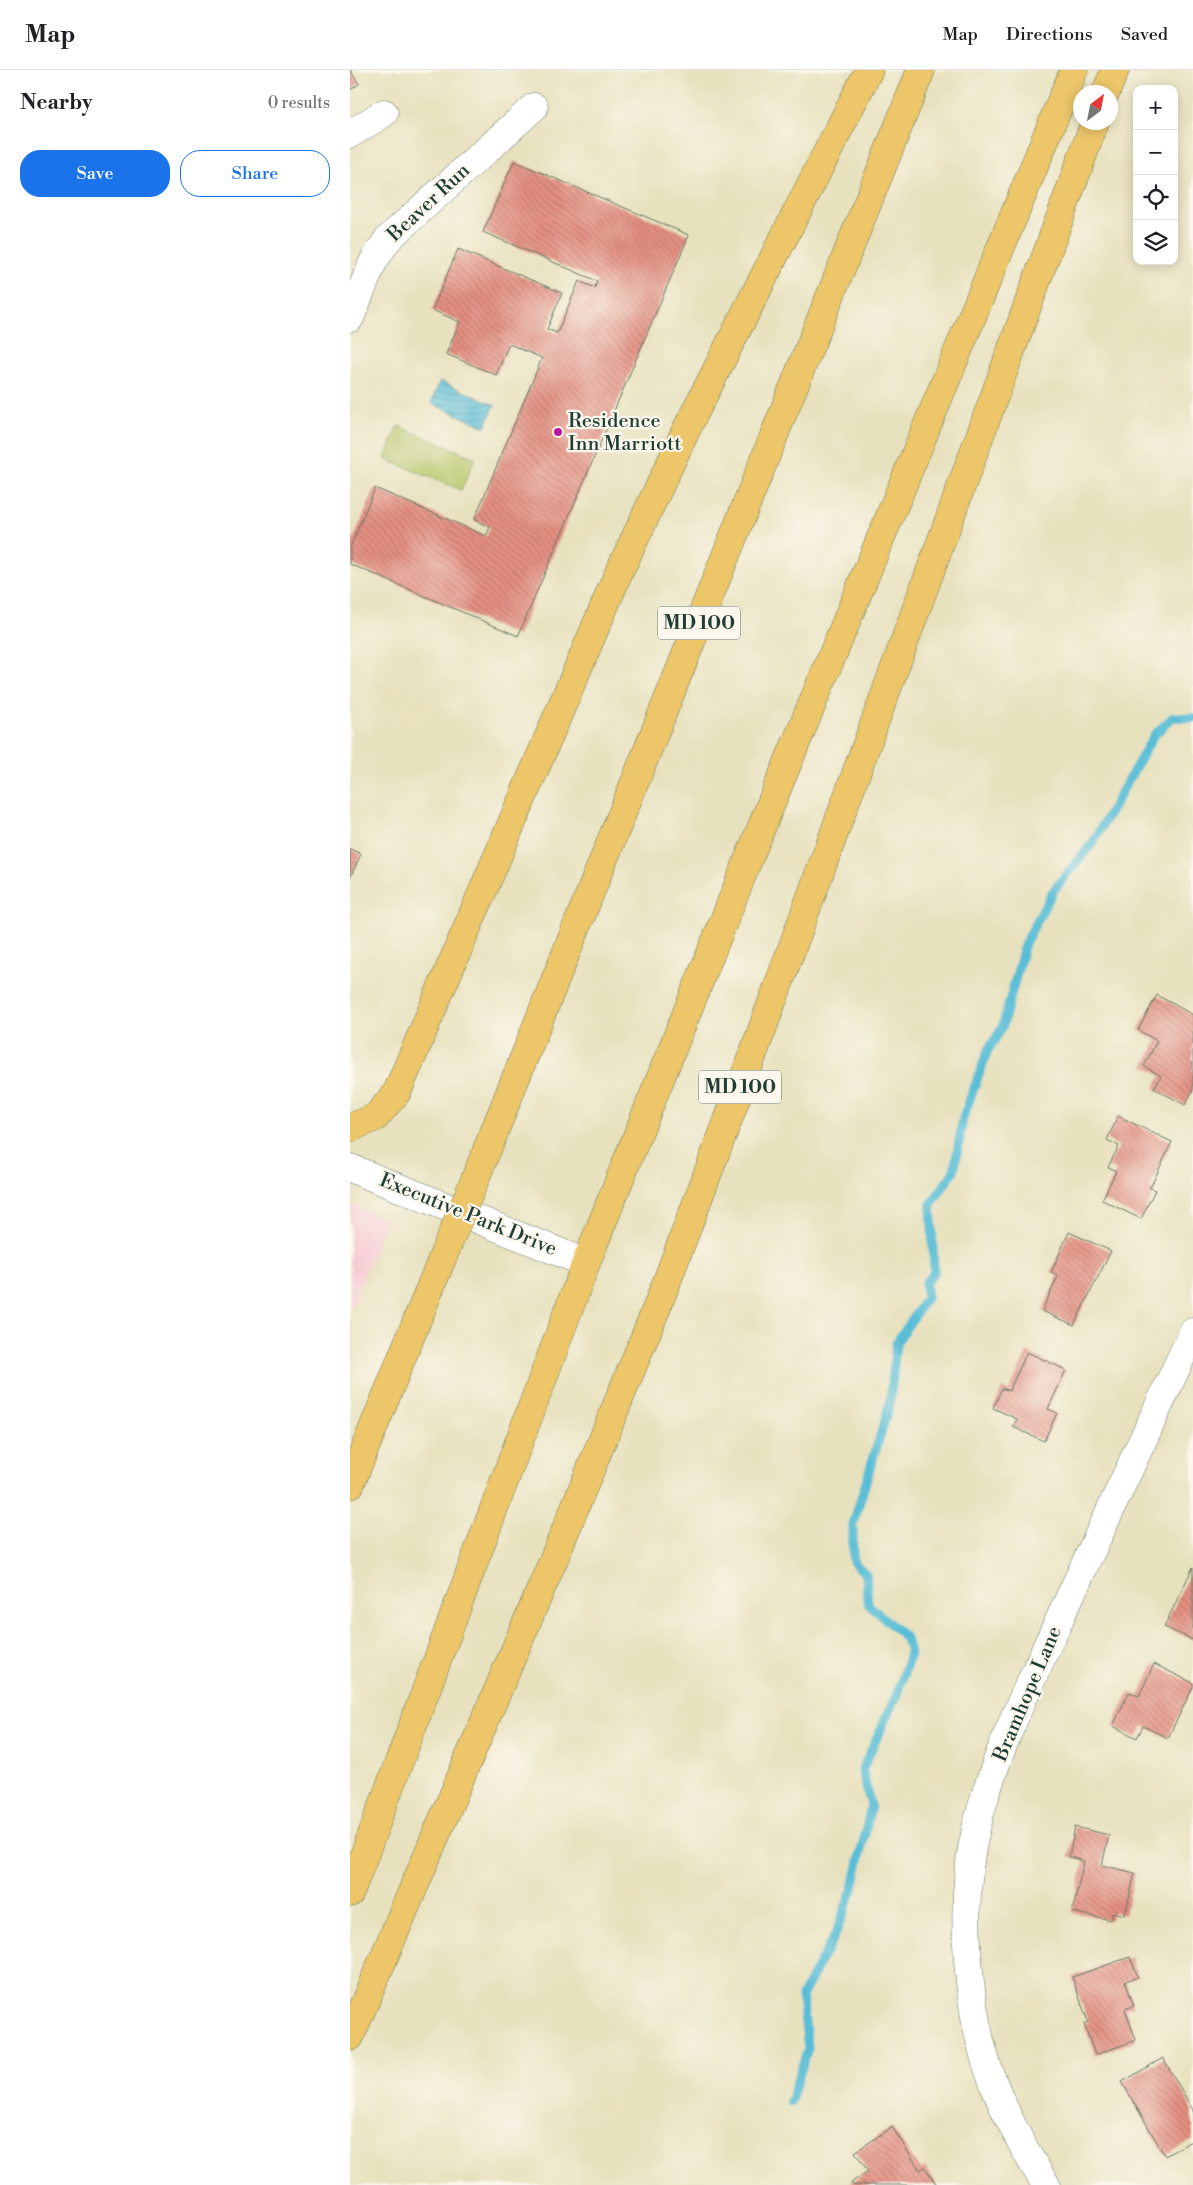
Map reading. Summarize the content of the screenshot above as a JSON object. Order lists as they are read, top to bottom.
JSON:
{
  "streets": {
    "highway": ["MD 100"],
    "street": ["Beaver Run", "Executive Park Drive", "Bramhope Lane"]
  },
  "places": ["Residence Inn Marriott"],
  "north": "top right",
  "page": {
    "header": "Map",
    "nav": ["Map", "Directions", "Saved"],
    "heading": ["Nearby", "0 results"],
    "map_buttons": ["+", "−"],
    "buttons": ["Save", "Share"]
  }
}
